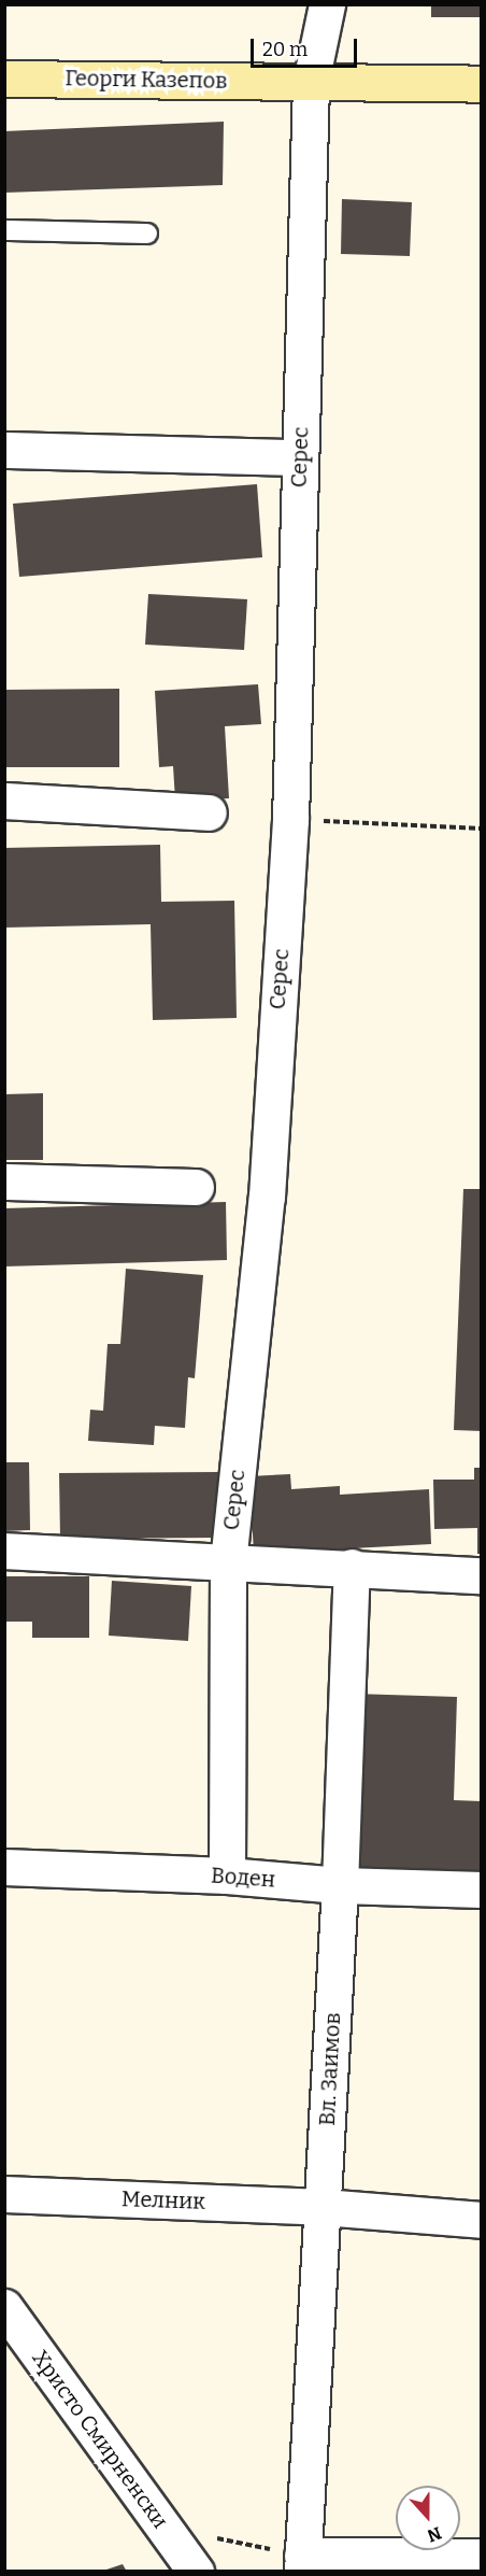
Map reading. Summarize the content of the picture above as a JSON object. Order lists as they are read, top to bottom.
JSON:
{
  "streets": {
    "street": [
      "Георги Казепов",
      "Серес",
      "Воден",
      "Вл. Заимов",
      "Мелник",
      "Христо Смирненски"
    ]
  },
  "crossings": [
    ["Георги Казепов", "Серес"],
    ["Серес", "Воден"],
    ["Воден", "Вл. Заимов"],
    ["Вл. Заимов", "Мелник"]
  ],
  "scale_bar": "20 m",
  "north": "bottom"
}
